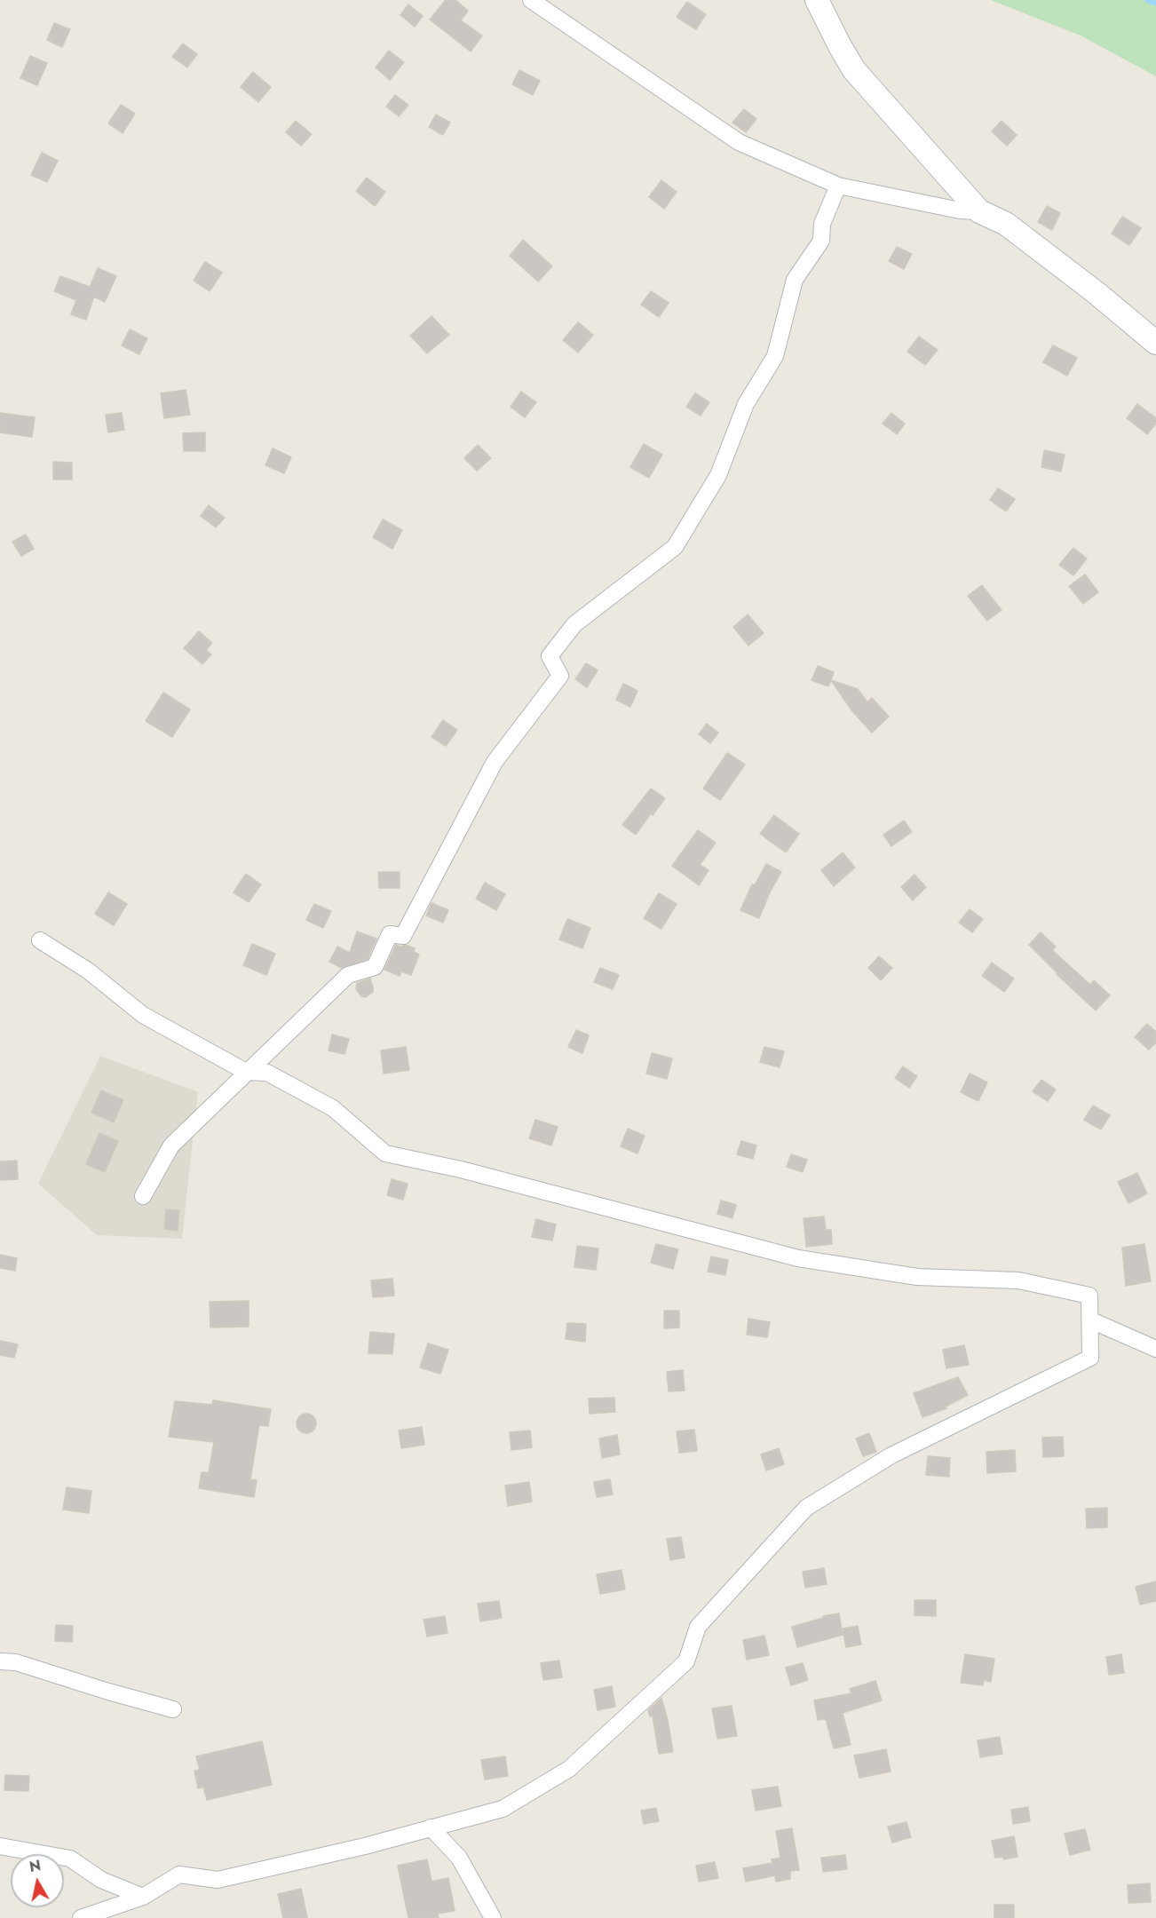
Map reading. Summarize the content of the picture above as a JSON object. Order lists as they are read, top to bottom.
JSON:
{
  "north": "top"
}
